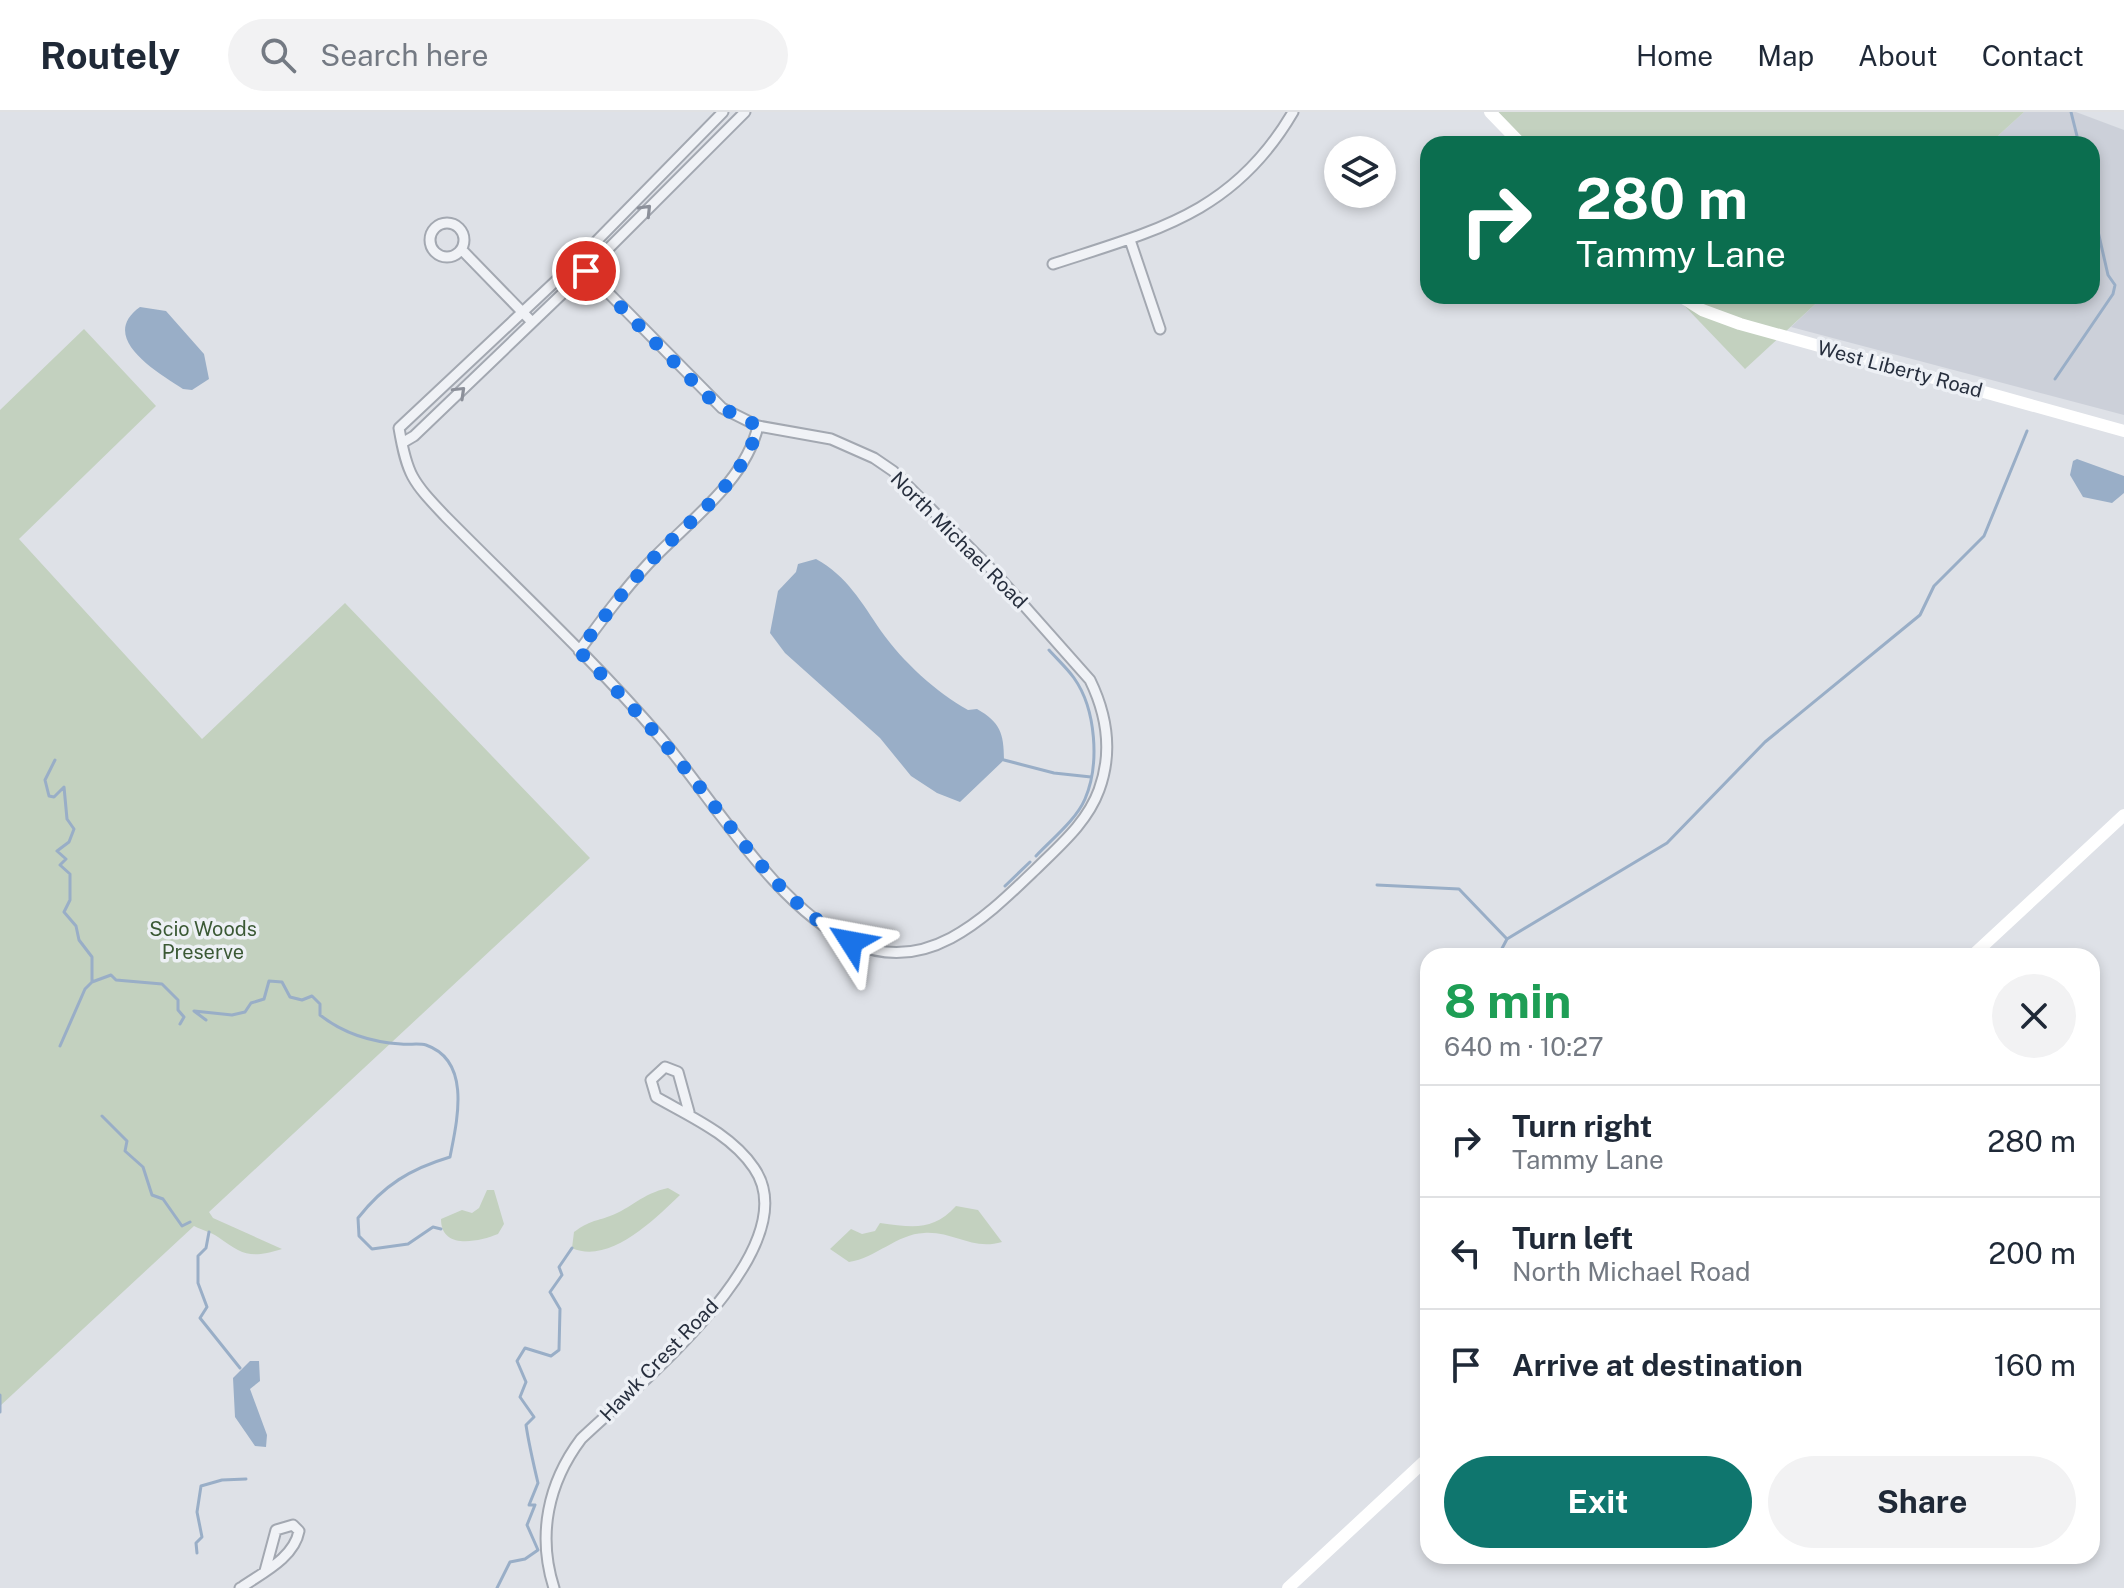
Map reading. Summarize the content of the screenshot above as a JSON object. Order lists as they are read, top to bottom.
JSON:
{
  "streets": {
    "main road": ["West Liberty Road"],
    "street": ["North Michael Road", "Hawk Crest Road"]
  },
  "parks": ["Scio Woods Preserve"],
  "page": {
    "header": "Routely",
    "search": "Search here",
    "nav": [
      "Home",
      "Map",
      "About",
      "Contact"
    ],
    "turn": ["280 m", "Tammy Lane"],
    "heading": ["8 min", "640 m · 10:27"],
    "list": [
      {
        "name": "Turn right",
        "note": "Tammy Lane",
        "value": "280 m"
      },
      {
        "name": "Turn left",
        "note": "North Michael Road",
        "value": "200 m"
      },
      {
        "name": "Arrive at destination",
        "value": "160 m"
      }
    ],
    "buttons": ["Exit", "Share"]
  }
}
